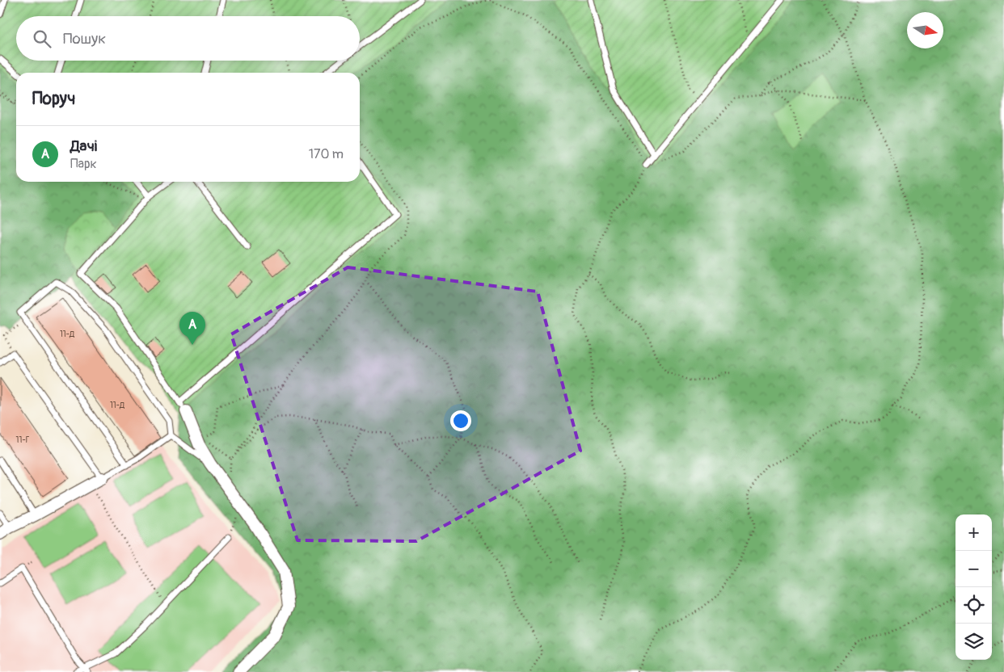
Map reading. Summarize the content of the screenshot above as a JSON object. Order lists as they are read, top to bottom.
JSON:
{
  "house_numbers": ["11-Д", "11-Д", "11-Г"],
  "north": "right",
  "page": {
    "search": "Пошук",
    "heading": "Поруч",
    "list": [
      {
        "mark": "A",
        "name": "Дачі",
        "note": "Парк",
        "value": "170 m"
      }
    ],
    "pins": "A",
    "map_buttons": ["+", "−"]
  }
}
